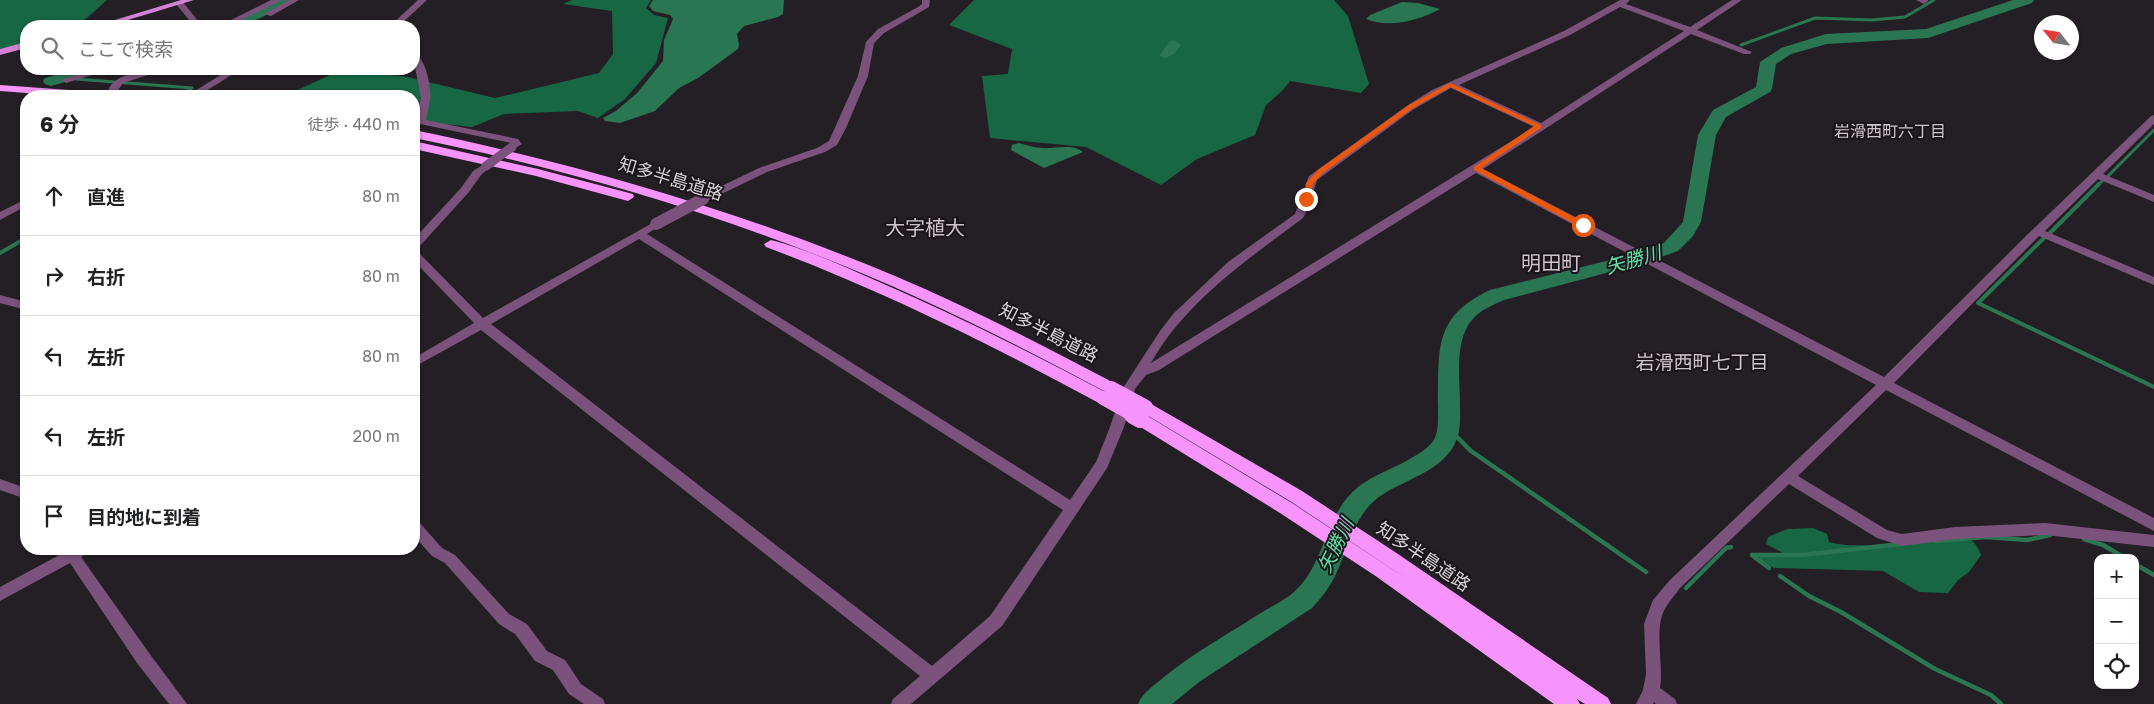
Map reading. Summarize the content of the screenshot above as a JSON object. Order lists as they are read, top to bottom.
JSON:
{
  "streets": {
    "highway": ["知多半島道路"]
  },
  "districts": [
    "岩滑西町六丁目",
    "大字植大",
    "明田町",
    "岩滑西町七丁目"
  ],
  "water": ["矢勝川"],
  "north": "top left",
  "page": {
    "search": "ここで検索",
    "heading": ["6 分", "徒歩 · 440 m"],
    "list": [
      ["直進", "80 m"],
      ["右折", "80 m"],
      ["左折", "80 m"],
      ["左折", "200 m"],
      "目的地に到着"
    ],
    "map_buttons": ["+", "−"]
  }
}
